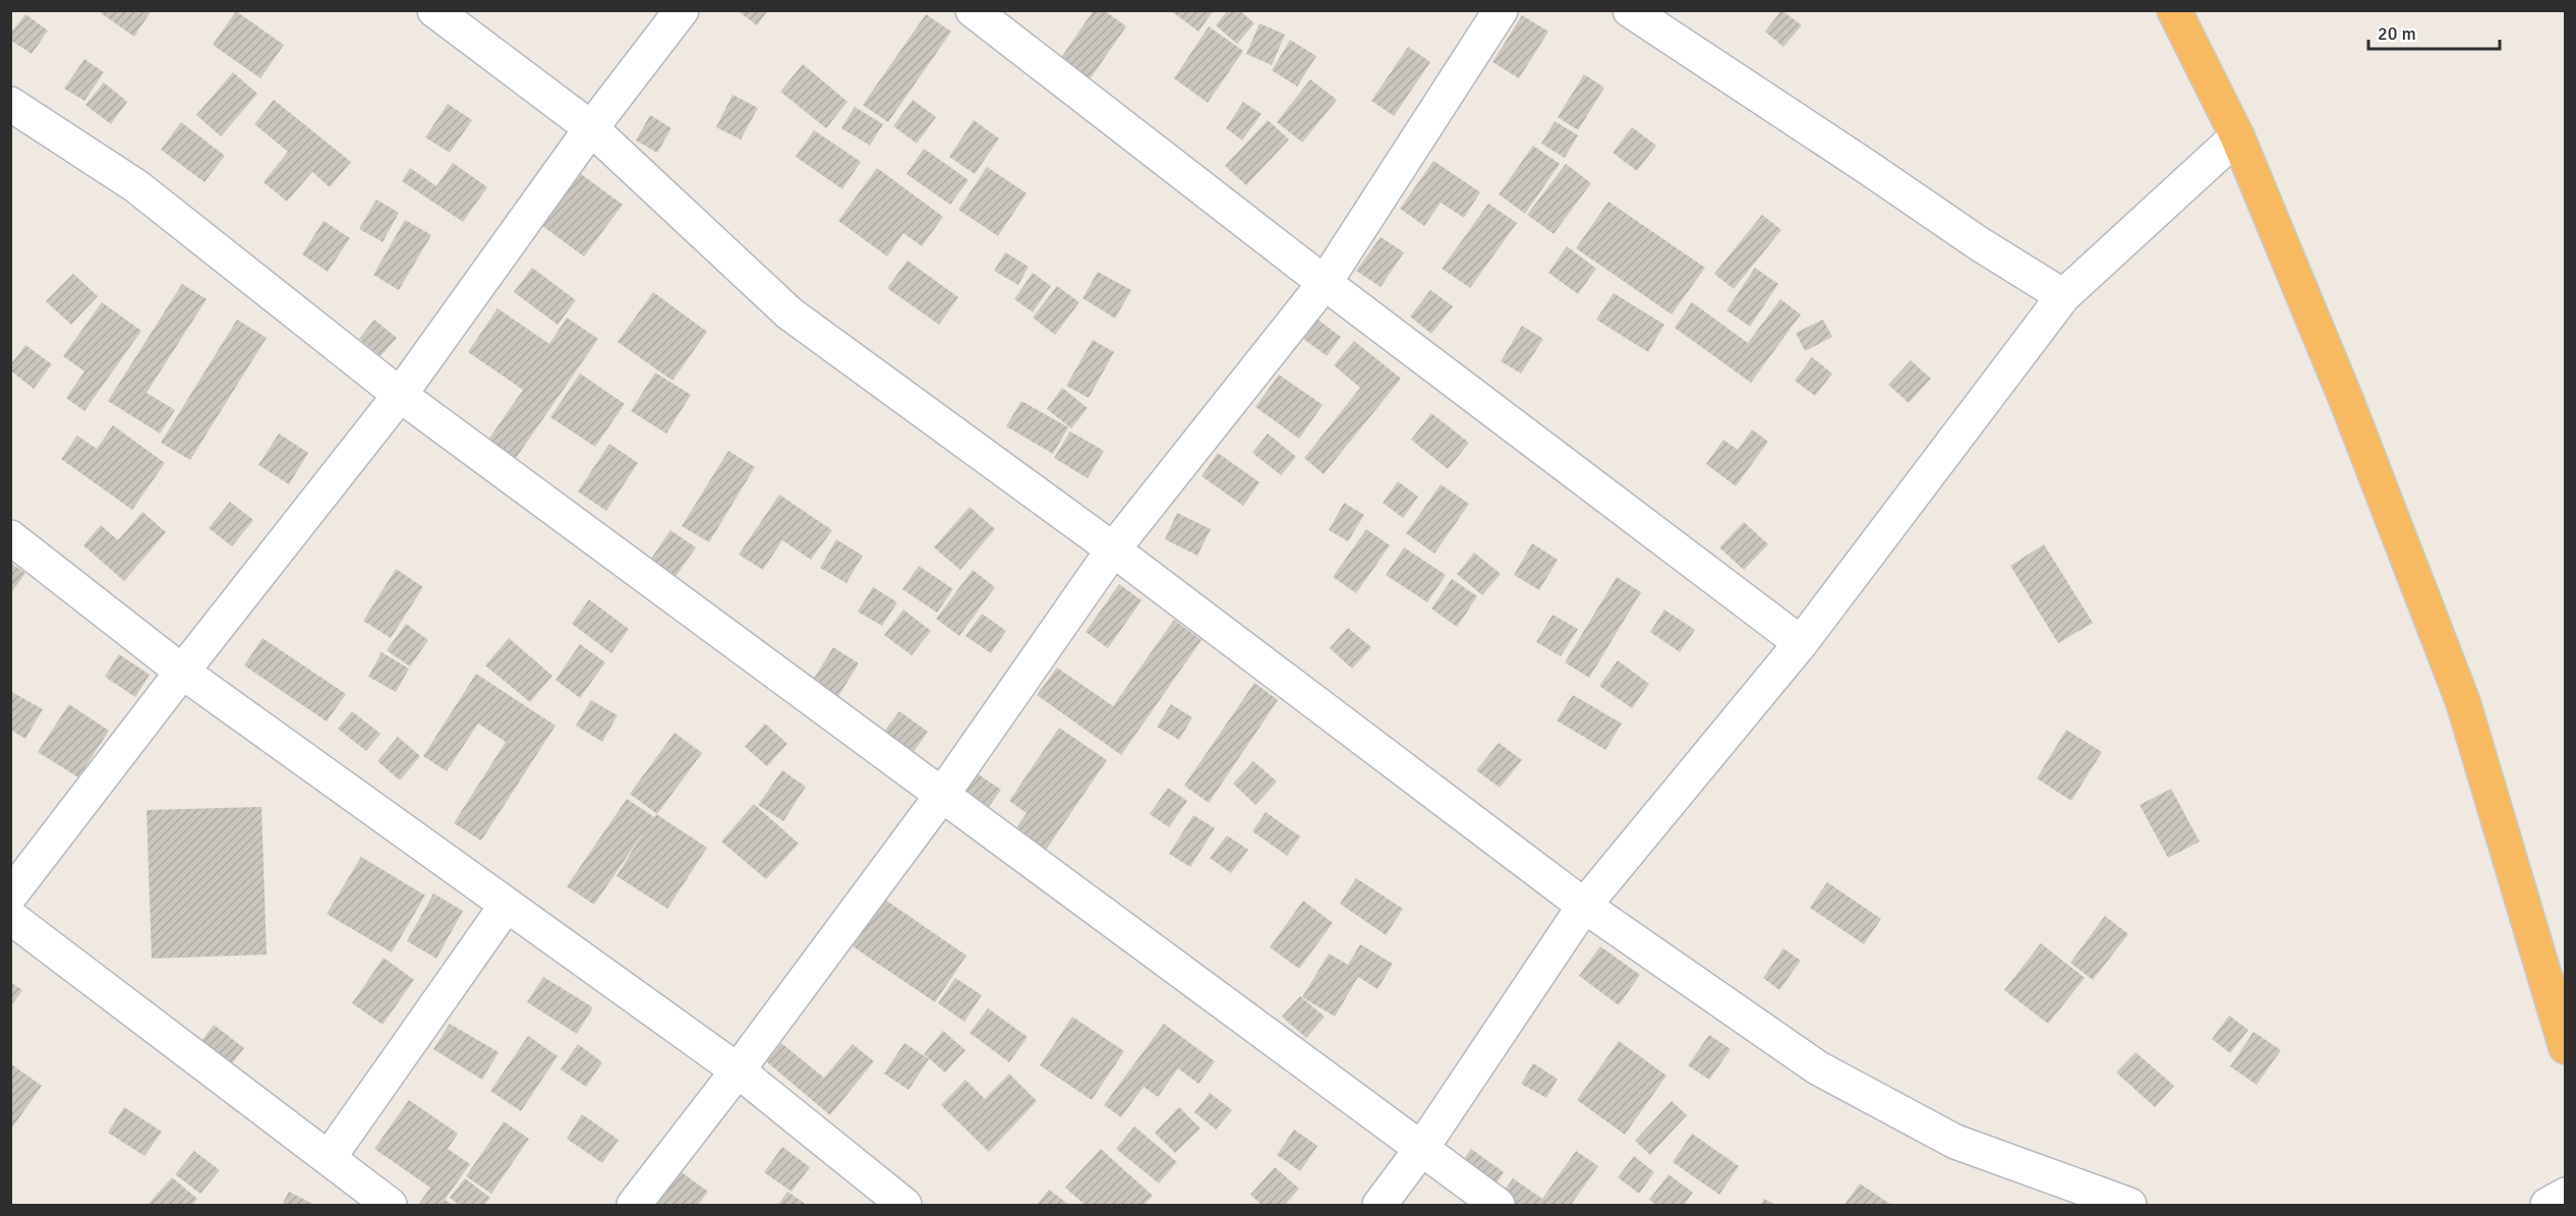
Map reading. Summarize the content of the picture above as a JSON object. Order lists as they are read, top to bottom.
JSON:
{
  "scale_bar": "20 m"
}
